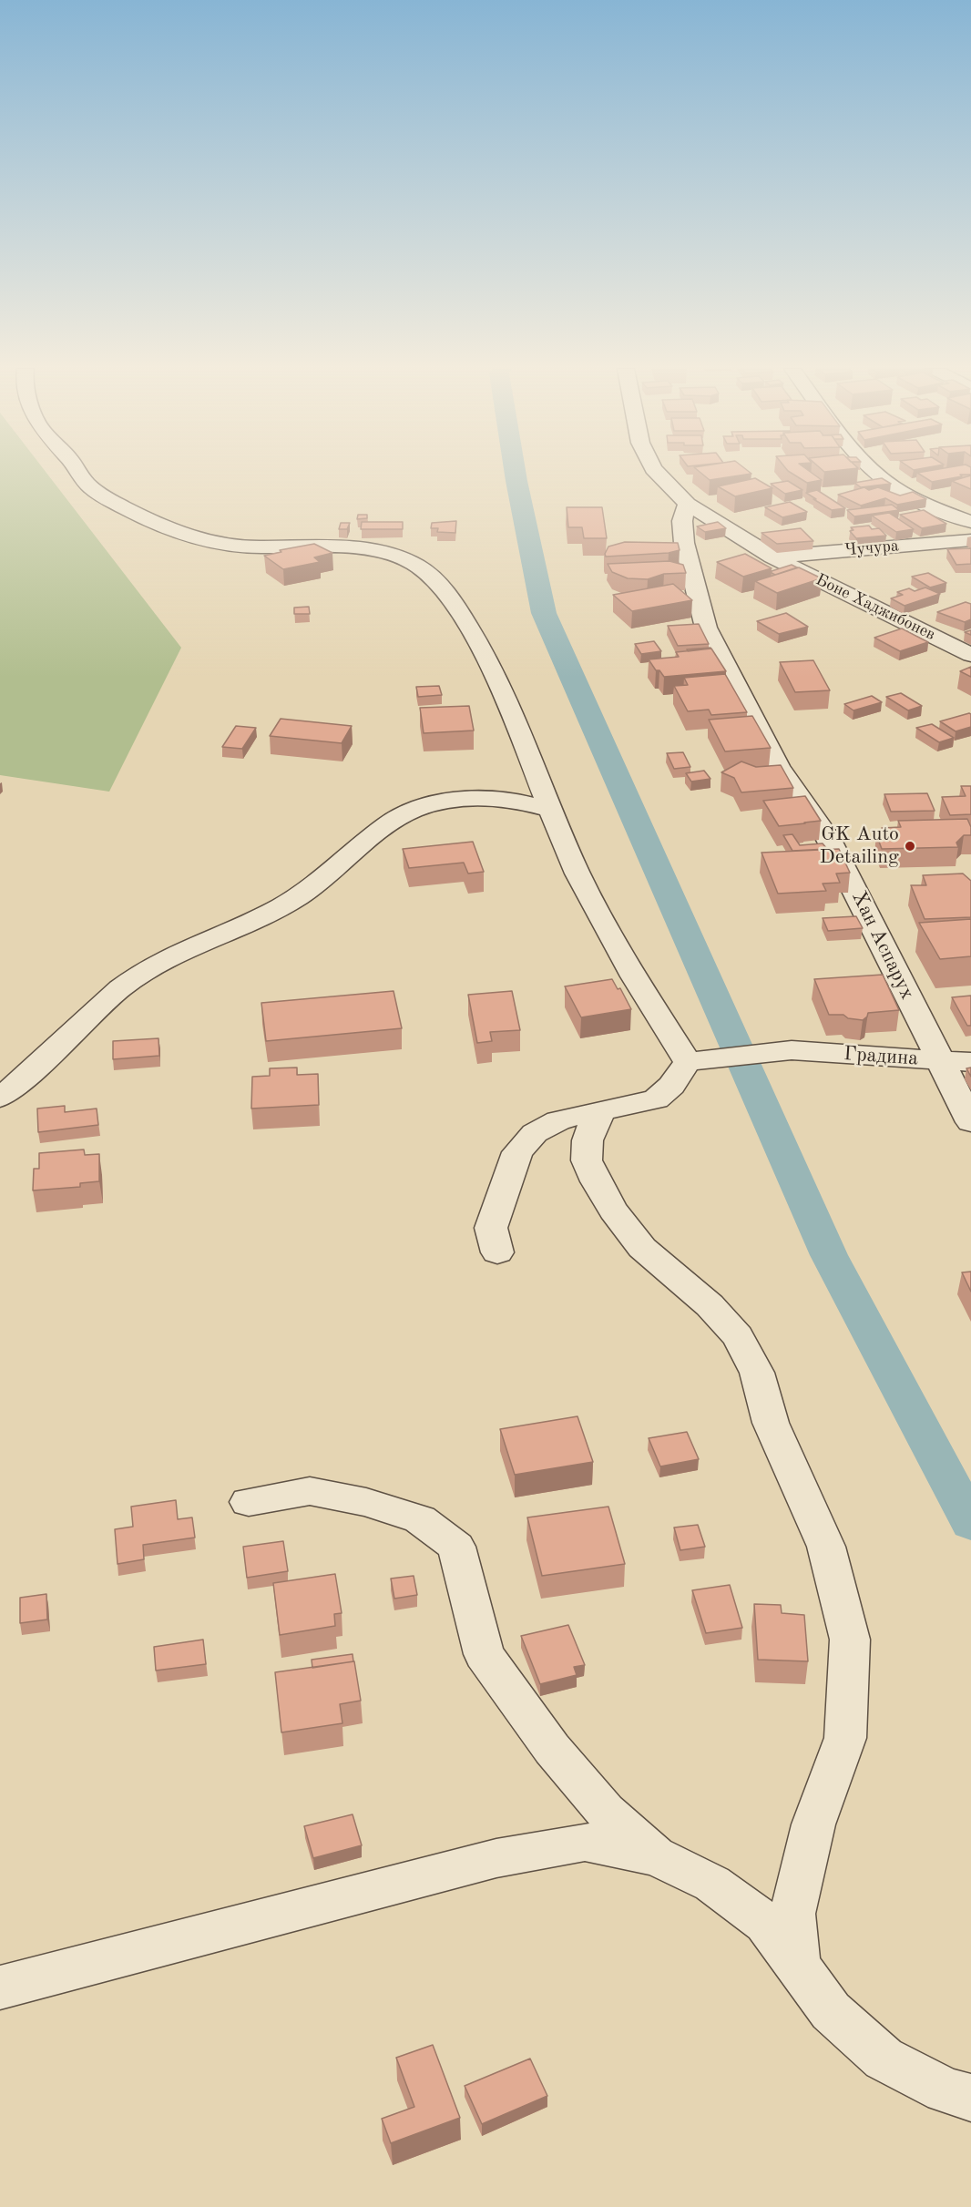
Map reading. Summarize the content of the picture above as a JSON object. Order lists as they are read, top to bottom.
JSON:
{
  "streets": {
    "street": [
      "Чучура",
      "Боне Хаджибонев",
      "Хан Аспарух",
      "Градина"
    ]
  },
  "crossings": [
    ["Чучура", "Боне Хаджибонев"],
    ["Боне Хаджибонев", "Хан Аспарух"],
    ["Хан Аспарух", "Градина"]
  ],
  "places": ["GK Auto Detailing"]
}
